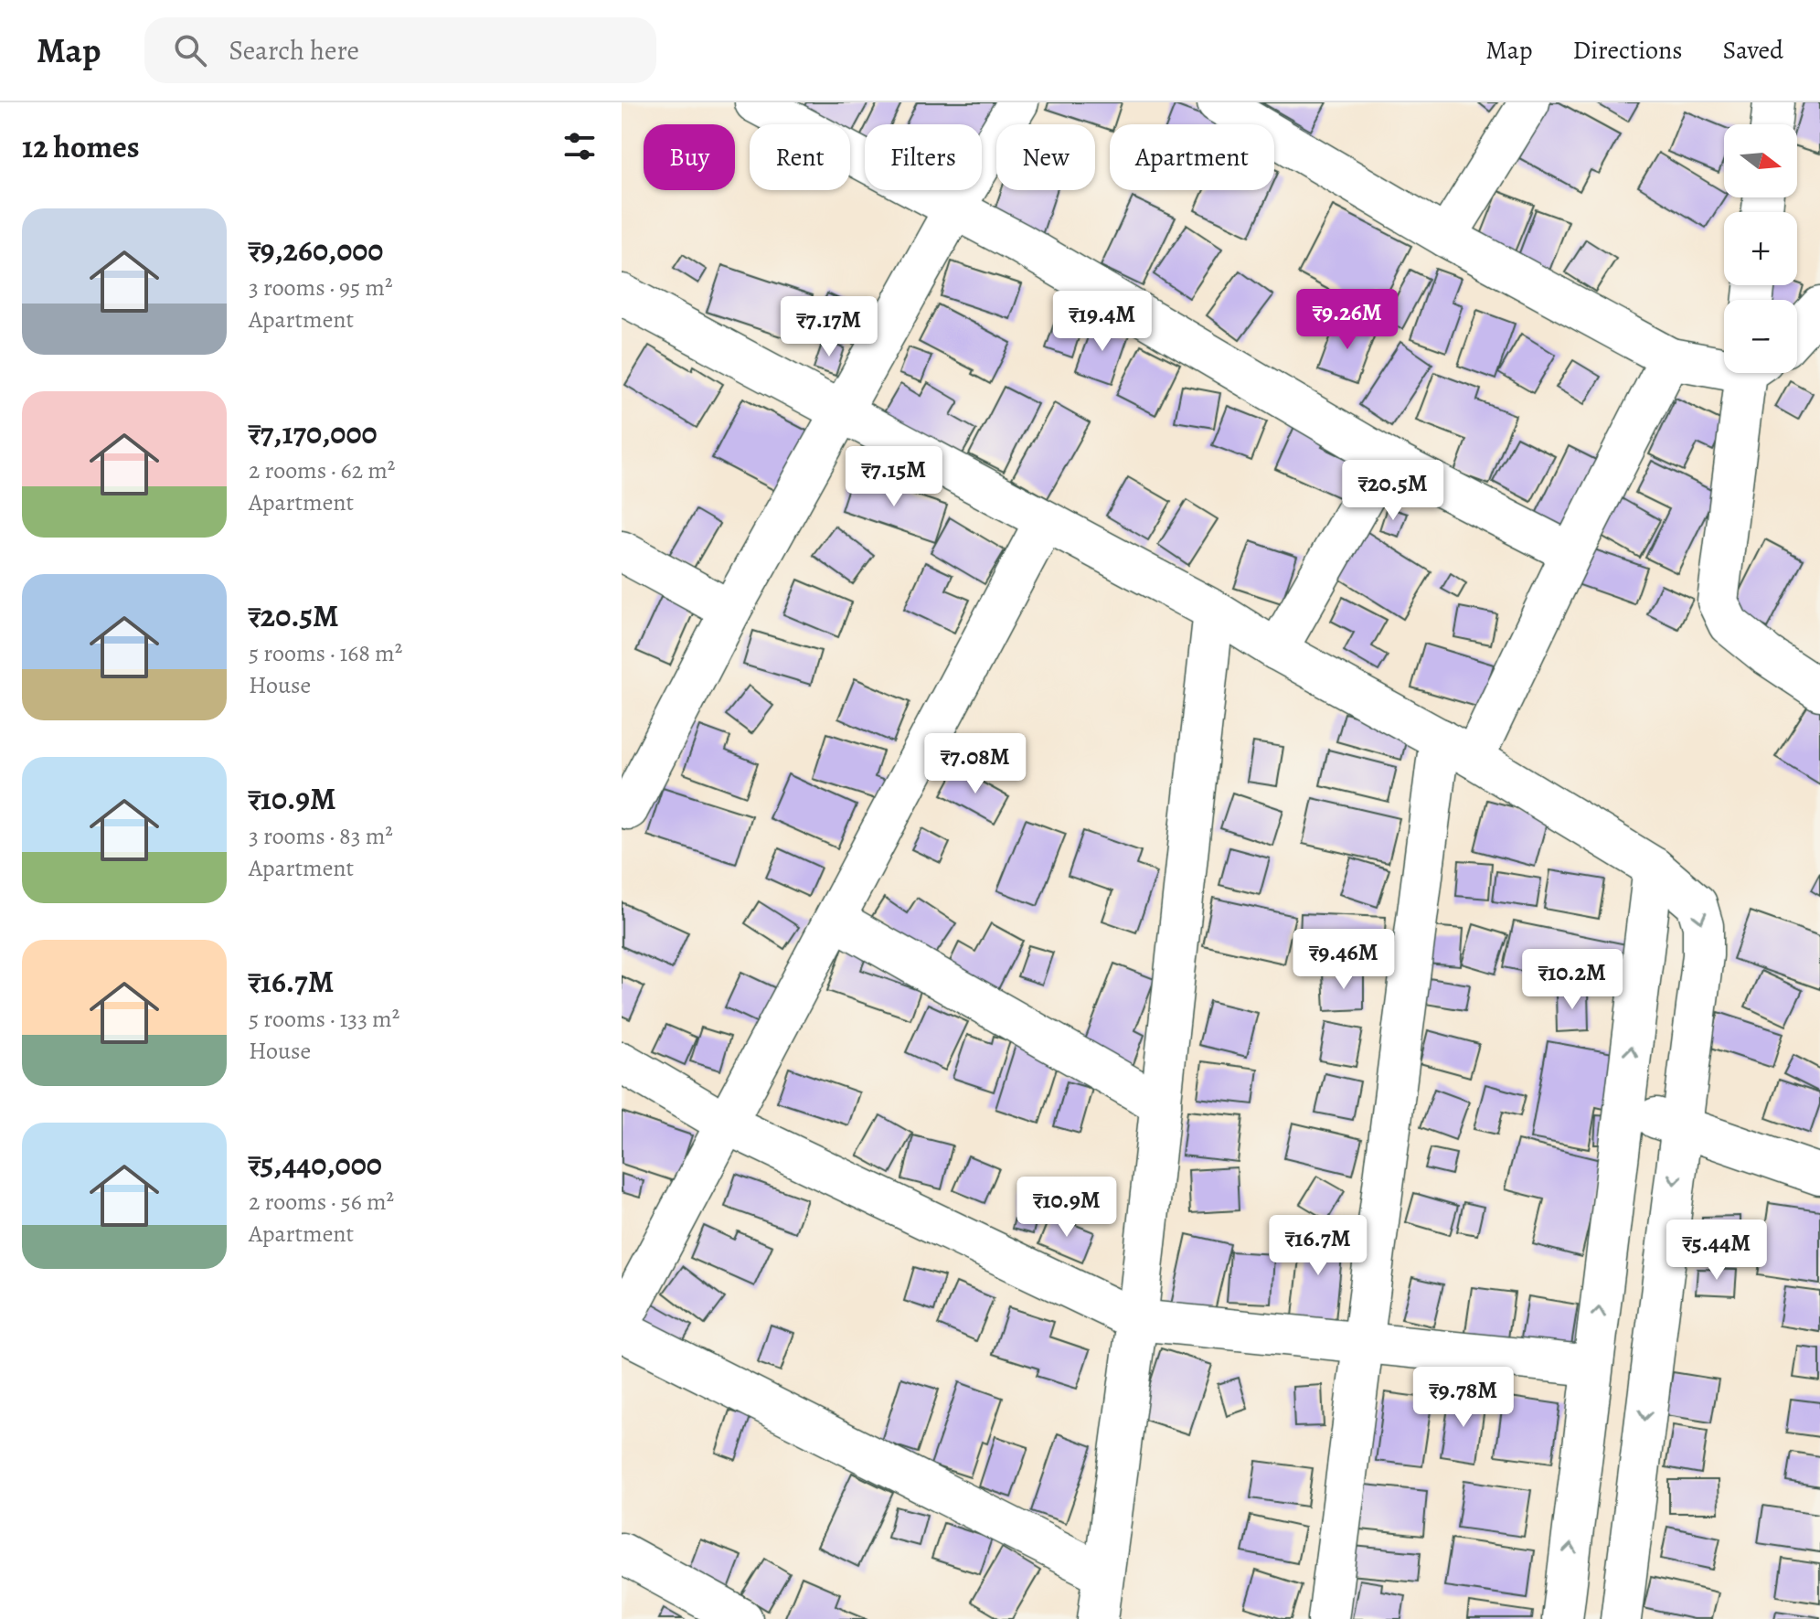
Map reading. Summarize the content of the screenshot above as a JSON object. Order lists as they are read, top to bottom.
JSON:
{
  "north": "right",
  "page": {
    "header": "Map",
    "search": "Search here",
    "nav": ["Map", "Directions", "Saved"],
    "heading": "12 homes",
    "map_buttons": ["+", "−"],
    "chip": [
      "Buy",
      "Rent",
      "Filters",
      "New",
      "Apartment"
    ],
    "list": [
      {
        "name": "₹9,260,000",
        "note": "3 rooms · 95 m² · Apartment"
      },
      {
        "name": "₹7,170,000",
        "note": "2 rooms · 62 m² · Apartment"
      },
      {
        "name": "₹20.5M",
        "note": "5 rooms · 168 m² · House"
      },
      {
        "name": "₹10.9M",
        "note": "3 rooms · 83 m² · Apartment"
      },
      {
        "name": "₹16.7M",
        "note": "5 rooms · 133 m² · House"
      },
      {
        "name": "₹5,440,000",
        "note": "2 rooms · 56 m² · Apartment"
      }
    ],
    "price": [
      "₹9.26M",
      "₹19.4M",
      "₹7.17M",
      "₹7.15M",
      "₹20.5M",
      "₹7.08M",
      "₹9.46M",
      "₹10.2M",
      "₹10.9M",
      "₹16.7M",
      "₹5.44M",
      "₹9.78M"
    ]
  }
}
